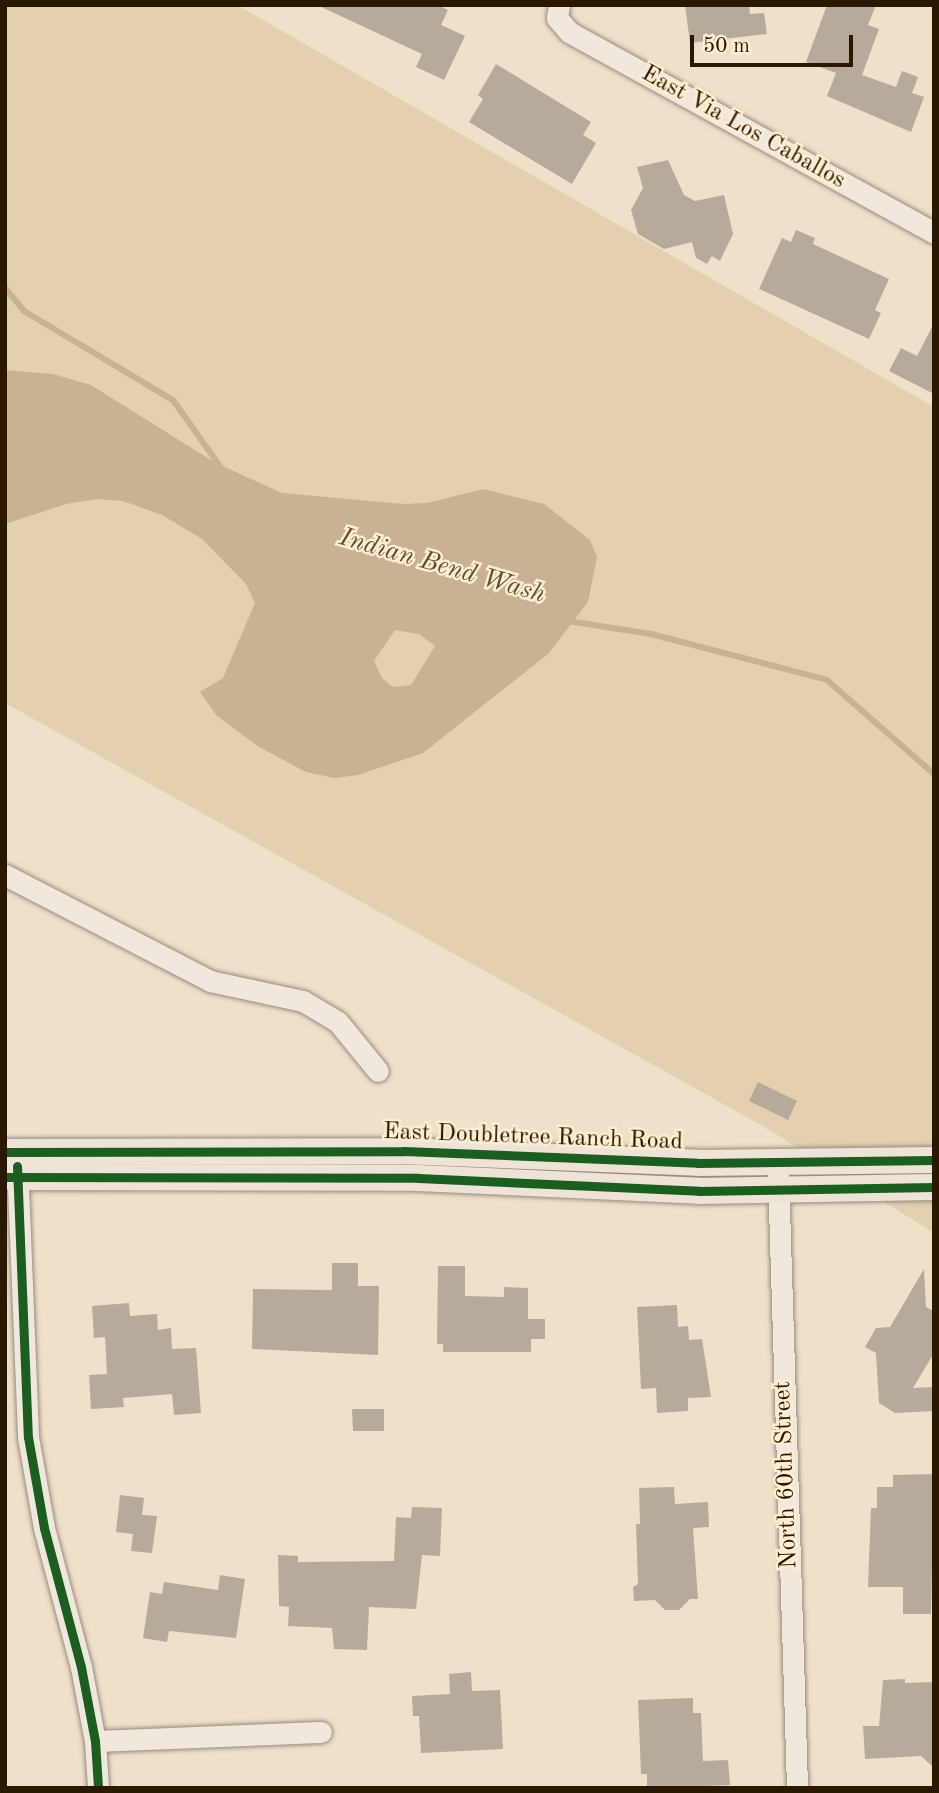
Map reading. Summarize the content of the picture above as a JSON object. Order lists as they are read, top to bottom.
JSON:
{
  "streets": {
    "main road": ["East Doubletree Ranch Road"],
    "street": ["East Via Los Caballos", "North 60th Street"]
  },
  "crossings": [
    ["East Doubletree Ranch Road", "North 60th Street"]
  ],
  "water": ["Indian Bend Wash"],
  "scale_bar": "50 m"
}
